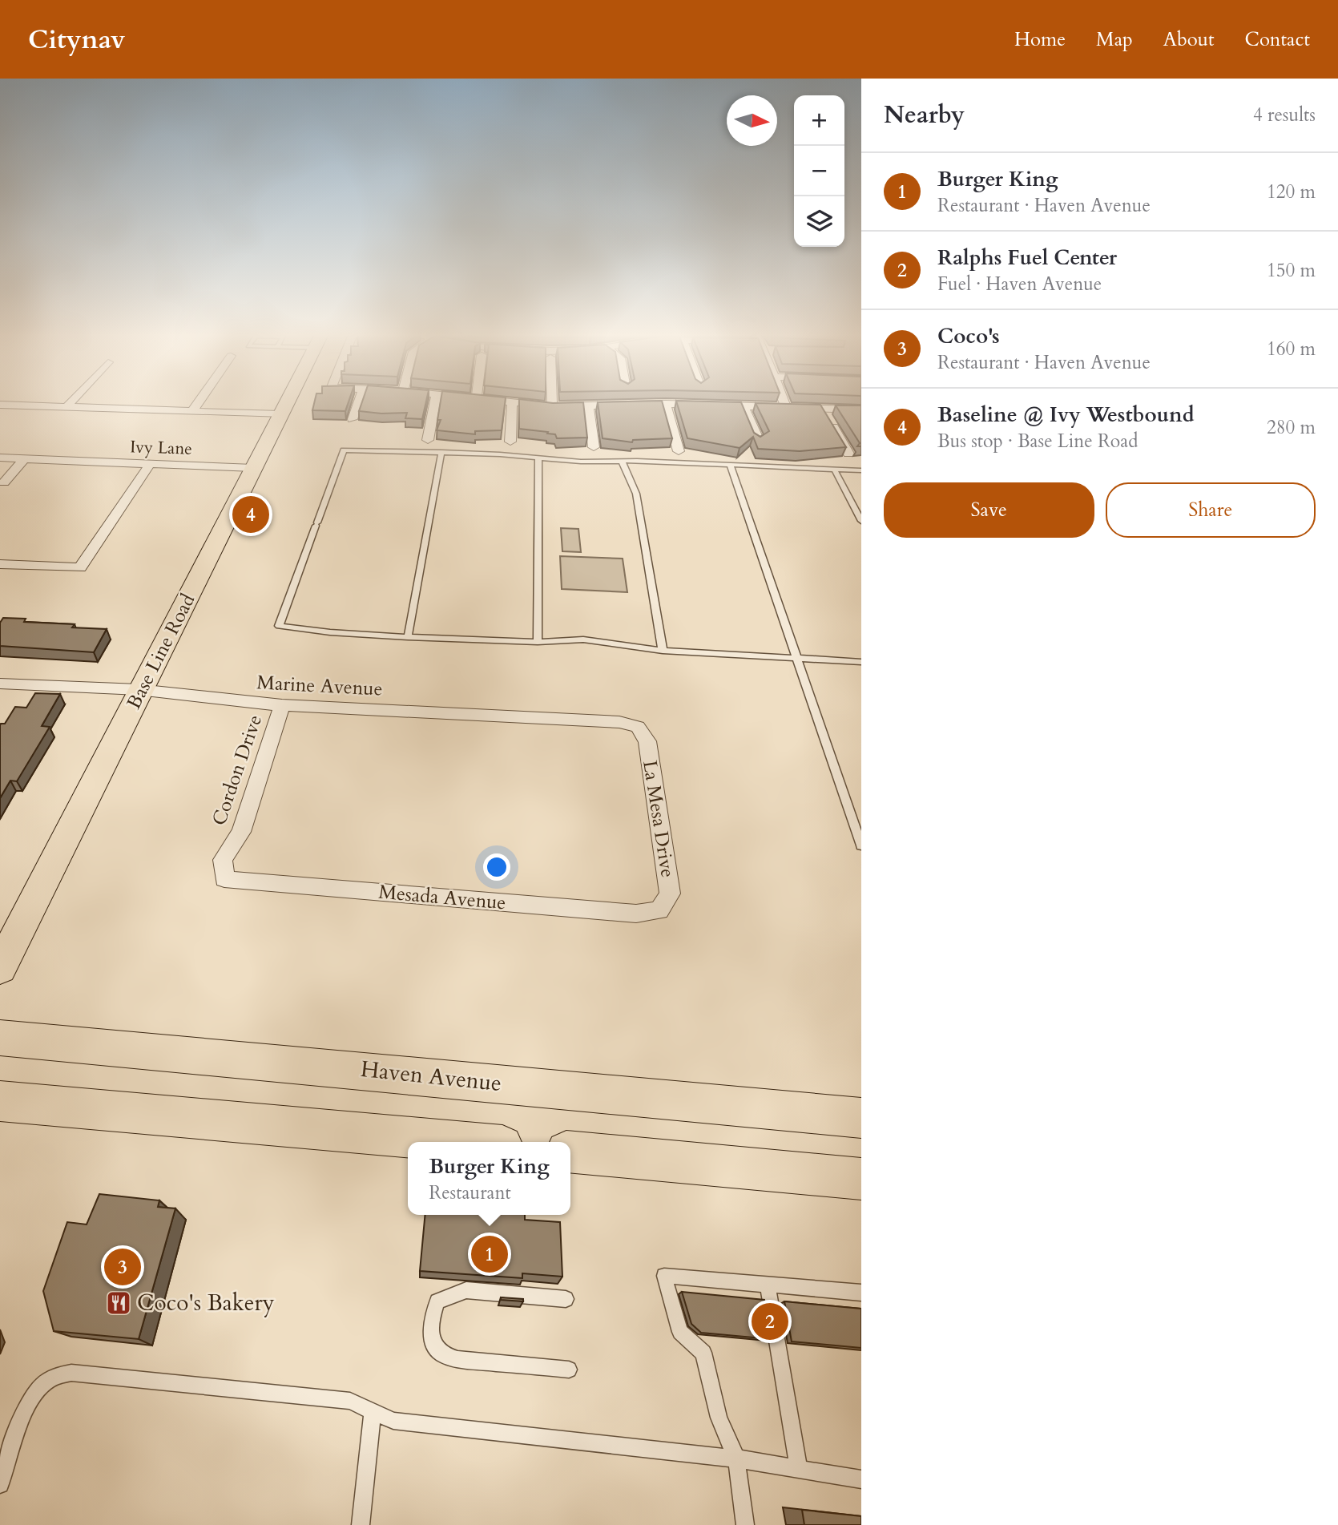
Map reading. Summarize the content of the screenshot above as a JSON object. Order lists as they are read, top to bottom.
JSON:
{
  "streets": {
    "main road": ["Base Line Road", "Haven Avenue"],
    "street": [
      "Ivy Lane",
      "Marine Avenue",
      "Cordon Drive",
      "La Mesa Drive",
      "Mesada Avenue"
    ]
  },
  "crossings": [
    ["Ivy Lane", "Base Line Road"],
    ["Base Line Road", "Marine Avenue"],
    ["Marine Avenue", "Cordon Drive"],
    ["Marine Avenue", "La Mesa Drive"],
    ["Cordon Drive", "Mesada Avenue"],
    ["La Mesa Drive", "Mesada Avenue"]
  ],
  "places": {
    "restaurant": ["Coco's Bakery"]
  },
  "north": "right",
  "page": {
    "header": "Citynav",
    "nav": [
      "Home",
      "Map",
      "About",
      "Contact"
    ],
    "heading": ["Nearby", "4 results"],
    "map_buttons": ["+", "−"],
    "list": [
      {
        "mark": "1",
        "name": "Burger King",
        "note": "Restaurant · Haven Avenue",
        "value": "120 m"
      },
      {
        "mark": "2",
        "name": "Ralphs Fuel Center",
        "note": "Fuel · Haven Avenue",
        "value": "150 m"
      },
      {
        "mark": "3",
        "name": "Coco's",
        "note": "Restaurant · Haven Avenue",
        "value": "160 m"
      },
      {
        "mark": "4",
        "name": "Baseline @ Ivy Westbound",
        "note": "Bus stop · Base Line Road",
        "value": "280 m"
      }
    ],
    "buttons": ["Save", "Share"],
    "pins": [
      "4",
      "1",
      "3",
      "2"
    ],
    "popup": ["Burger King", "Restaurant"]
  }
}
